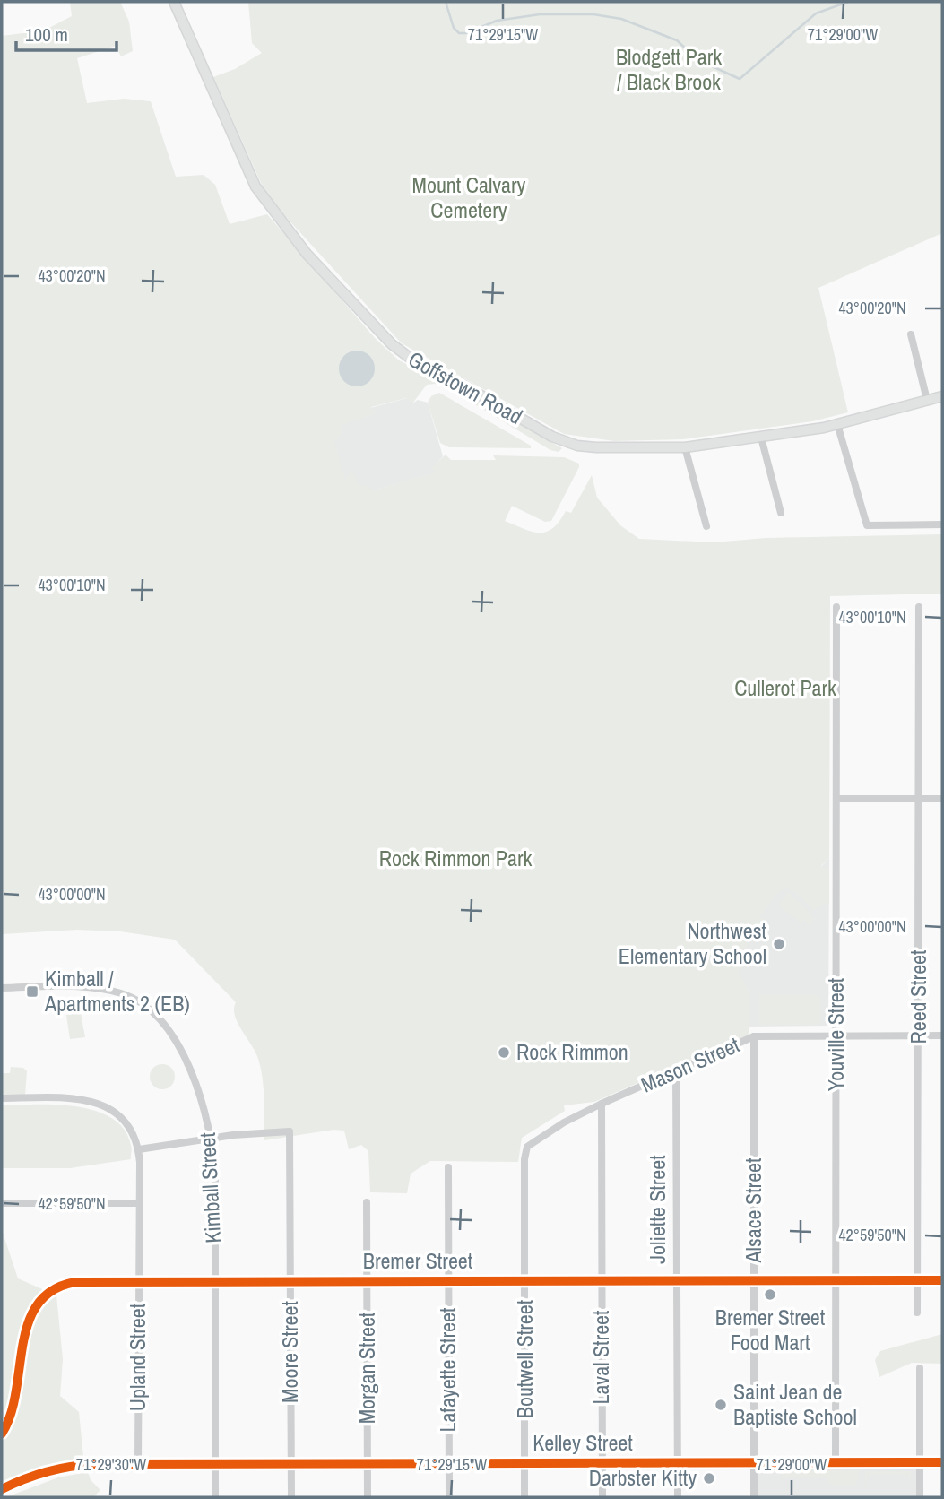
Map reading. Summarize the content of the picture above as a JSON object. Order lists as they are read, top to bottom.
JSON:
{
  "streets": {
    "main road": ["Goffstown Road"],
    "street": [
      "Reed Street",
      "Youville Street",
      "Mason Street",
      "Kimball Street",
      "Joliette Street",
      "Alsace Street",
      "Bremer Street",
      "Moore Street",
      "Upland Street",
      "Laval Street",
      "Boutwell Street",
      "Morgan Street",
      "Lafayette Street",
      "Kelley Street"
    ]
  },
  "crossings": [
    ["Reed Street", "Mason Street"],
    ["Reed Street", "Bremer Street"],
    ["Youville Street", "Mason Street"],
    ["Youville Street", "Bremer Street"],
    ["Youville Street", "Kelley Street"],
    ["Mason Street", "Joliette Street"],
    ["Mason Street", "Alsace Street"],
    ["Mason Street", "Laval Street"],
    ["Mason Street", "Boutwell Street"],
    ["Kimball Street", "Bremer Street"],
    ["Kimball Street", "Moore Street"],
    ["Kimball Street", "Kelley Street"],
    ["Joliette Street", "Bremer Street"],
    ["Joliette Street", "Kelley Street"],
    ["Alsace Street", "Bremer Street"],
    ["Alsace Street", "Kelley Street"],
    ["Bremer Street", "Moore Street"],
    ["Bremer Street", "Upland Street"],
    ["Bremer Street", "Laval Street"],
    ["Bremer Street", "Boutwell Street"],
    ["Bremer Street", "Morgan Street"],
    ["Bremer Street", "Lafayette Street"],
    ["Moore Street", "Kelley Street"],
    ["Upland Street", "Kelley Street"],
    ["Laval Street", "Kelley Street"],
    ["Boutwell Street", "Kelley Street"],
    ["Morgan Street", "Kelley Street"],
    ["Lafayette Street", "Kelley Street"]
  ],
  "parks": [
    "Blodgett Park / Black Brook",
    "Mount Calvary Cemetery",
    "Cullerot Park",
    "Rock Rimmon Park"
  ],
  "places": {
    "other": [
      "Northwest Elementary School",
      "Rock Rimmon",
      "Bremer Street Food Mart",
      "Saint Jean de Baptiste School",
      "Darbster Kitty"
    ],
    "transit": ["Kimball / Apartments 2 (EB)"]
  },
  "scale_bar": "100 m",
  "coordinates": [
    "71°29'15\"W",
    "71°29'00\"W",
    "43°00'20\"N",
    "43°00'10\"N",
    "43°00'00\"N",
    "42°59'50\"N",
    "71°29'30\"W"
  ]
}
